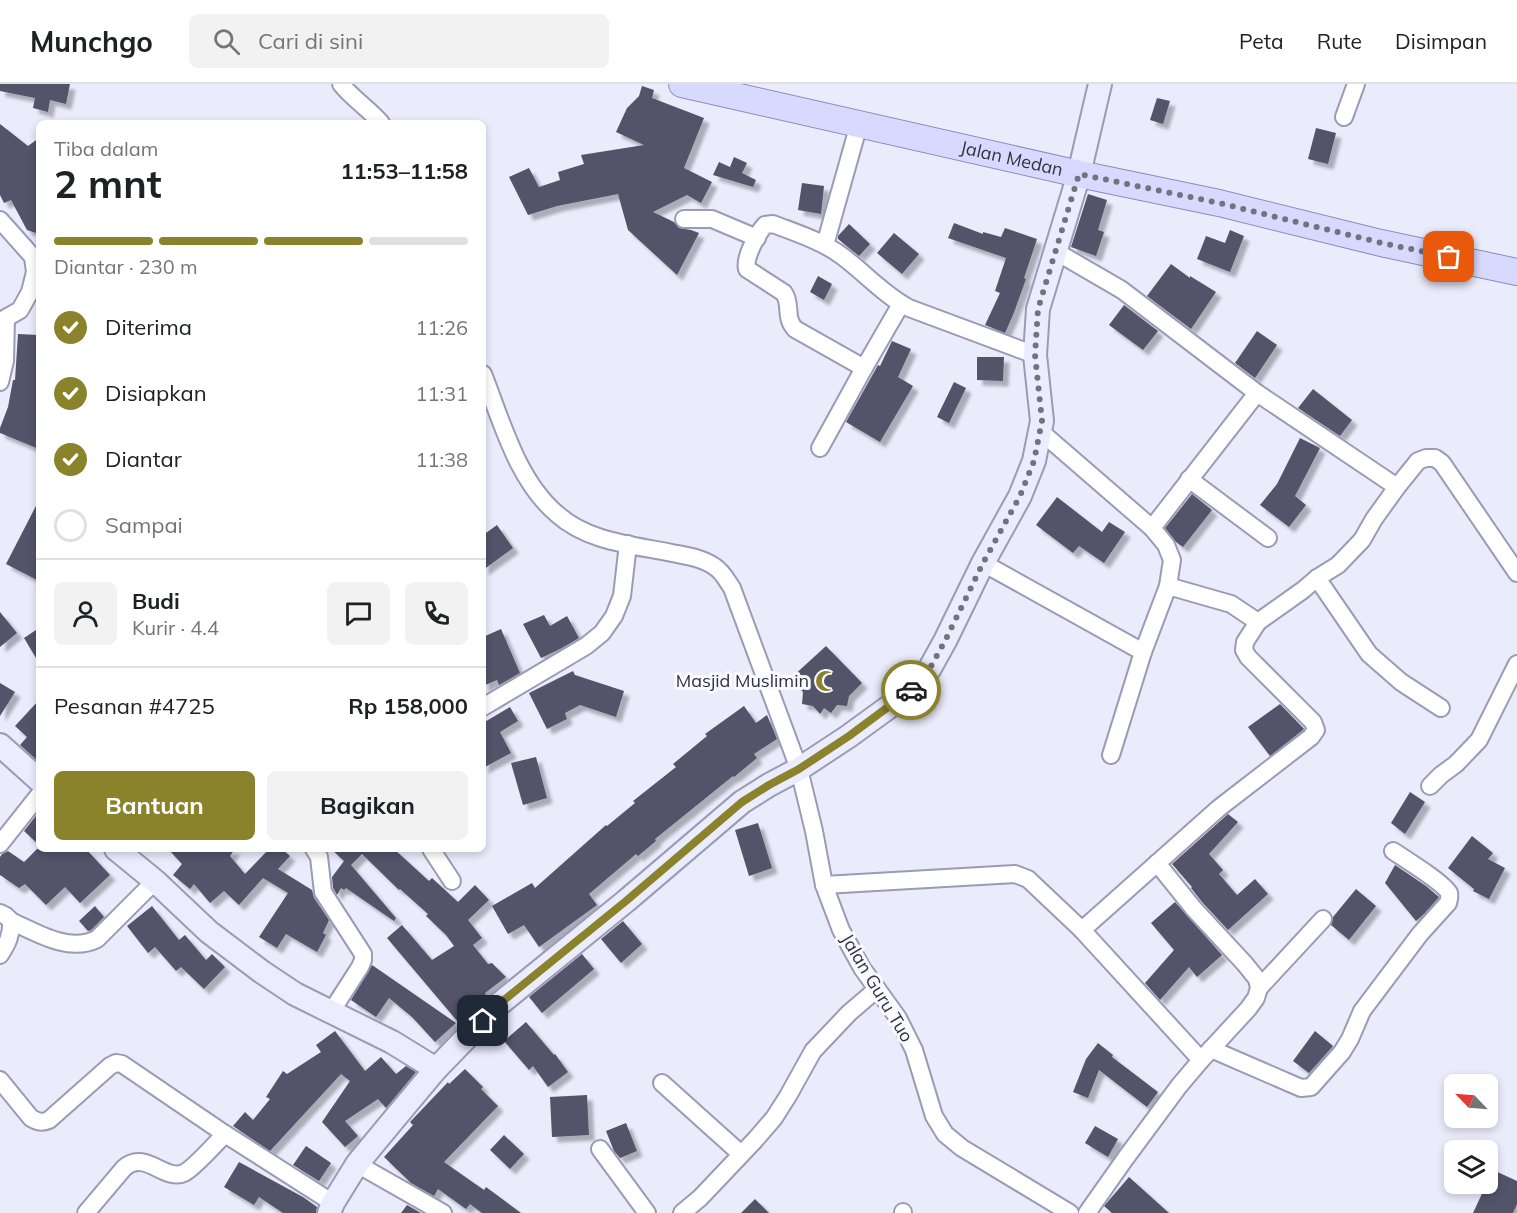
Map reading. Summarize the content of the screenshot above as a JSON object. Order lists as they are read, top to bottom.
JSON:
{
  "streets": {
    "main road": ["Jalan Medan"],
    "street": ["Jalan Guru Tuo"]
  },
  "places": {
    "mosque": ["Masjid Muslimin"]
  },
  "north": "top left",
  "page": {
    "header": "Munchgo",
    "search": "Cari di sini",
    "nav": ["Peta", "Rute", "Disimpan"],
    "heading": ["2 mnt", "Tiba dalam", "11:53–11:58"],
    "panel": [
      "Budi",
      "Kurir · 4.4",
      "Pesanan #4725",
      "Rp 158,000"
    ],
    "bar": "Diantar · 230 m",
    "list": [
      ["Diterima", "11:26"],
      ["Disiapkan", "11:31"],
      ["Diantar", "11:38"],
      "Sampai"
    ],
    "buttons": ["Bantuan", "Bagikan"]
  }
}
